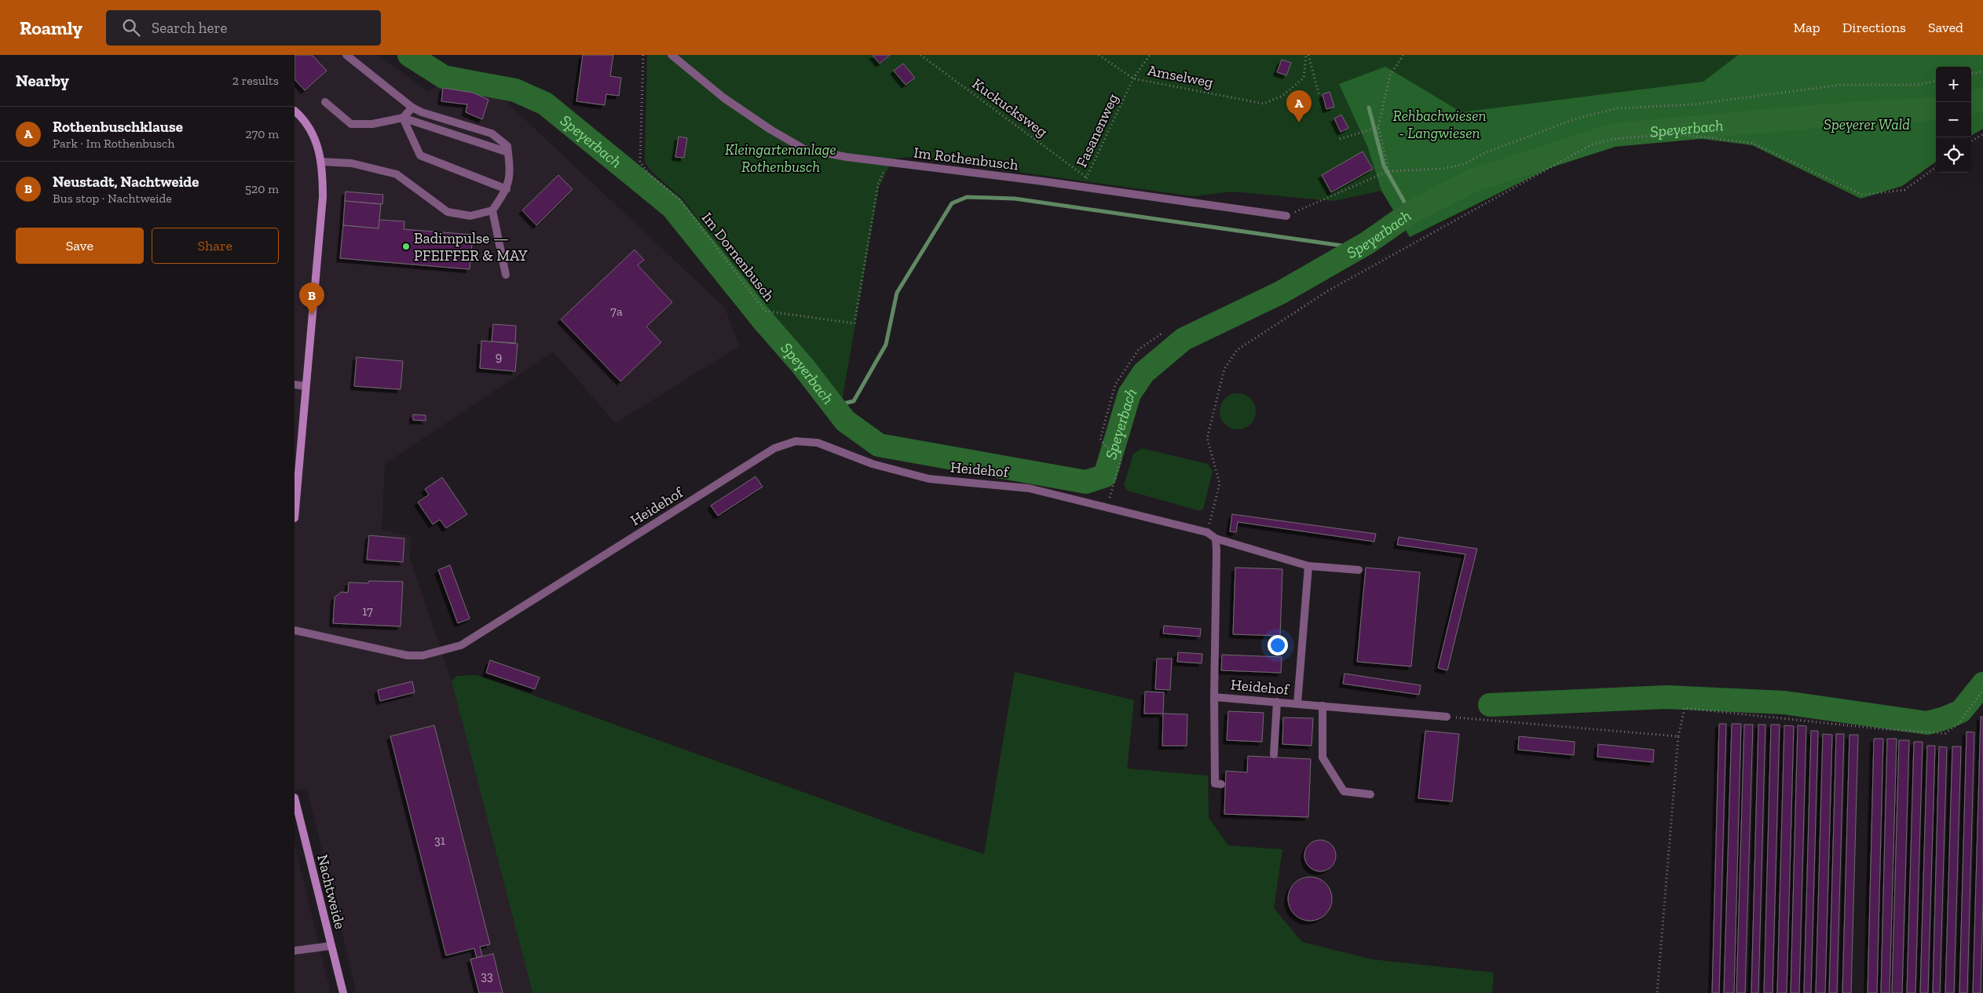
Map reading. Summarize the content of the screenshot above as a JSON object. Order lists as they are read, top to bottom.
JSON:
{
  "streets": {
    "street": ["Im Rothenbusch", "Heidehof", "Nachtweide"],
    "path": [
      "Amselweg",
      "Kuckucksweg",
      "Fasanenweg",
      "Im Dornenbusch"
    ]
  },
  "crossings": [
    ["Amselweg", "Fasanenweg"],
    ["Kuckucksweg", "Fasanenweg"],
    ["Im Rothenbusch", "Im Dornenbusch"]
  ],
  "water": ["Speyerbach"],
  "parks": ["Rehbachwiesen - Langwiesen", "Speyerer Wald", "Kleingartenanlage Rothenbusch"],
  "places": ["Badimpulse — PFEIFFER & MAY"],
  "house_numbers": [
    "7a",
    "9",
    "17",
    "31",
    "33"
  ],
  "page": {
    "header": "Roamly",
    "search": "Search here",
    "nav": ["Map", "Directions", "Saved"],
    "heading": ["Nearby", "2 results"],
    "map_buttons": ["+", "−"],
    "pins": ["A", "B"],
    "list": [
      {
        "mark": "A",
        "name": "Rothenbuschklause",
        "note": "Park · Im Rothenbusch",
        "value": "270 m"
      },
      {
        "mark": "B",
        "name": "Neustadt, Nachtweide",
        "note": "Bus stop · Nachtweide",
        "value": "520 m"
      }
    ],
    "buttons": ["Save", "Share"]
  }
}
